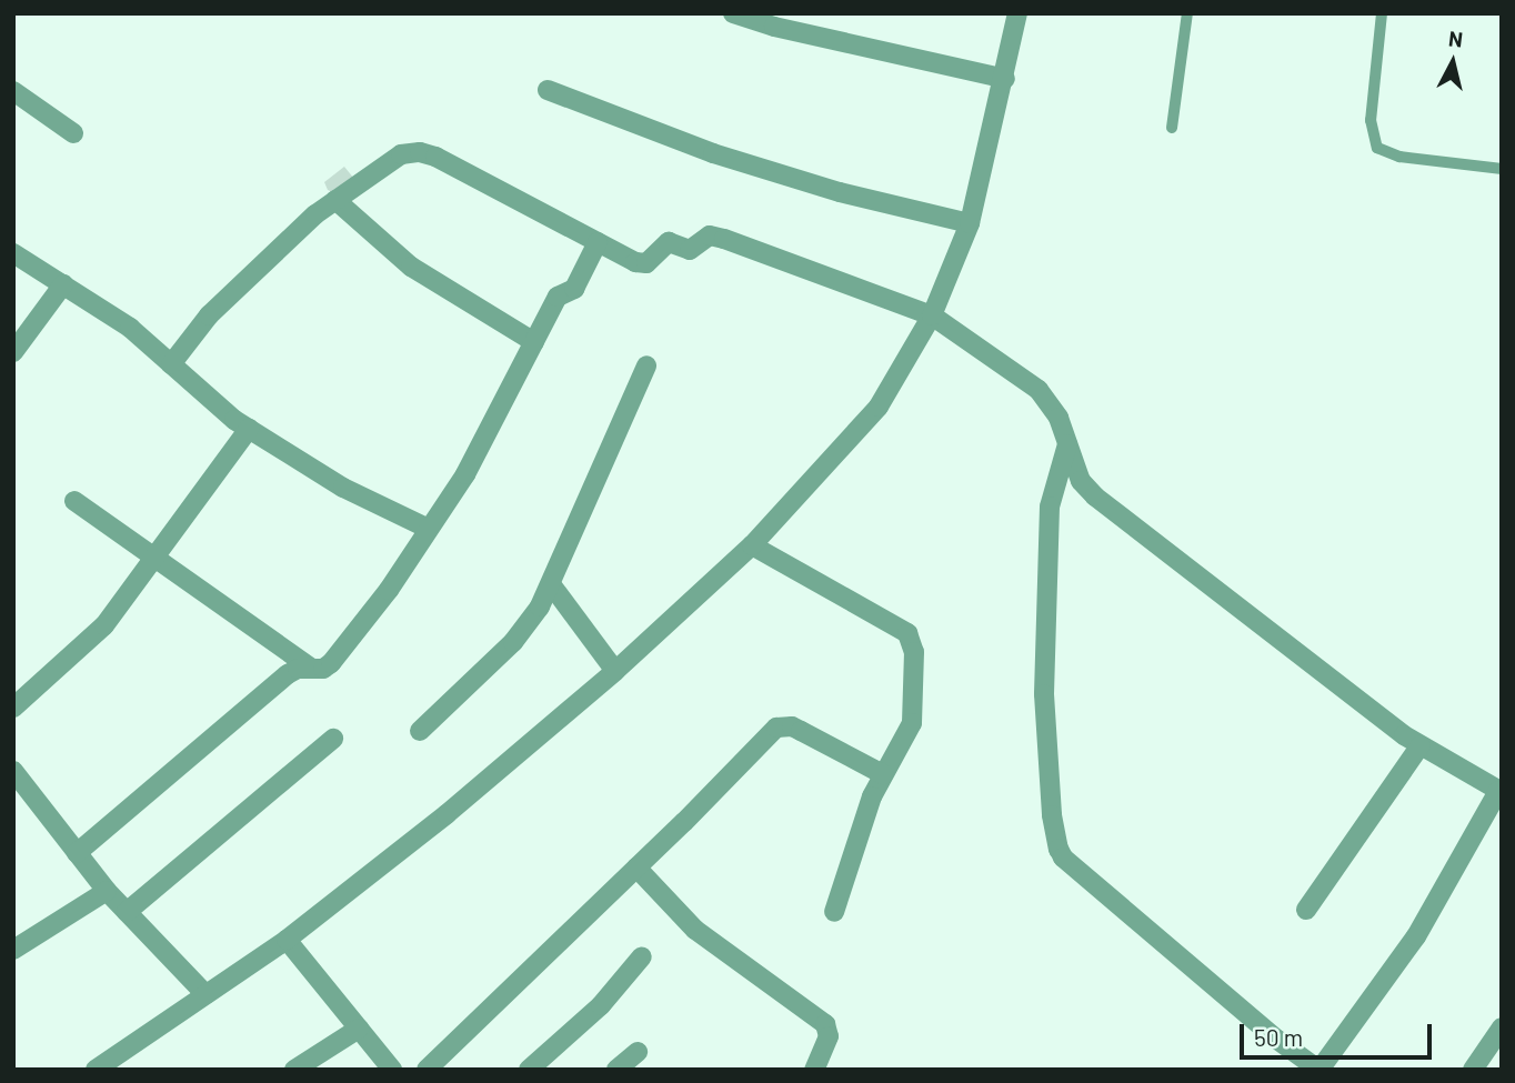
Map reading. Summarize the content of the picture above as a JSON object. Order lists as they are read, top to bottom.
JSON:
{
  "scale_bar": "50 m",
  "north": "top"
}
